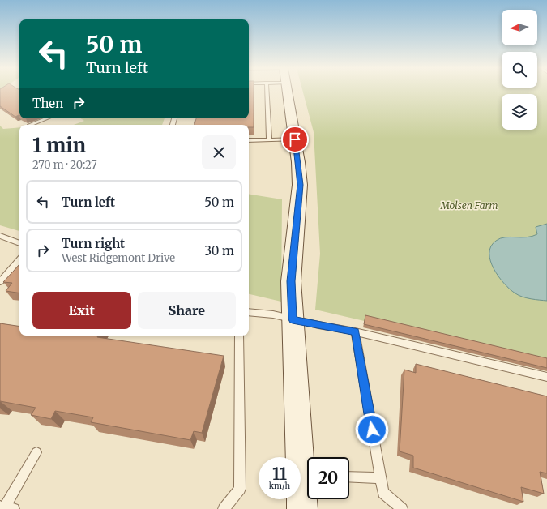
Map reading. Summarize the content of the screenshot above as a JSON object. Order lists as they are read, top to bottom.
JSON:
{
  "parks": ["Molsen Farm"],
  "north": "left",
  "page": {
    "turn": ["50 m", "Turn left"],
    "then": "Then",
    "heading": ["1 min", "270 m · 20:27"],
    "list": [
      {
        "name": "Turn left",
        "value": "50 m"
      },
      {
        "name": "Turn right",
        "note": "West Ridgemont Drive",
        "value": "30 m"
      }
    ],
    "buttons": ["Exit", "Share"],
    "speed": "11 km/h",
    "limit": "20"
  }
}
